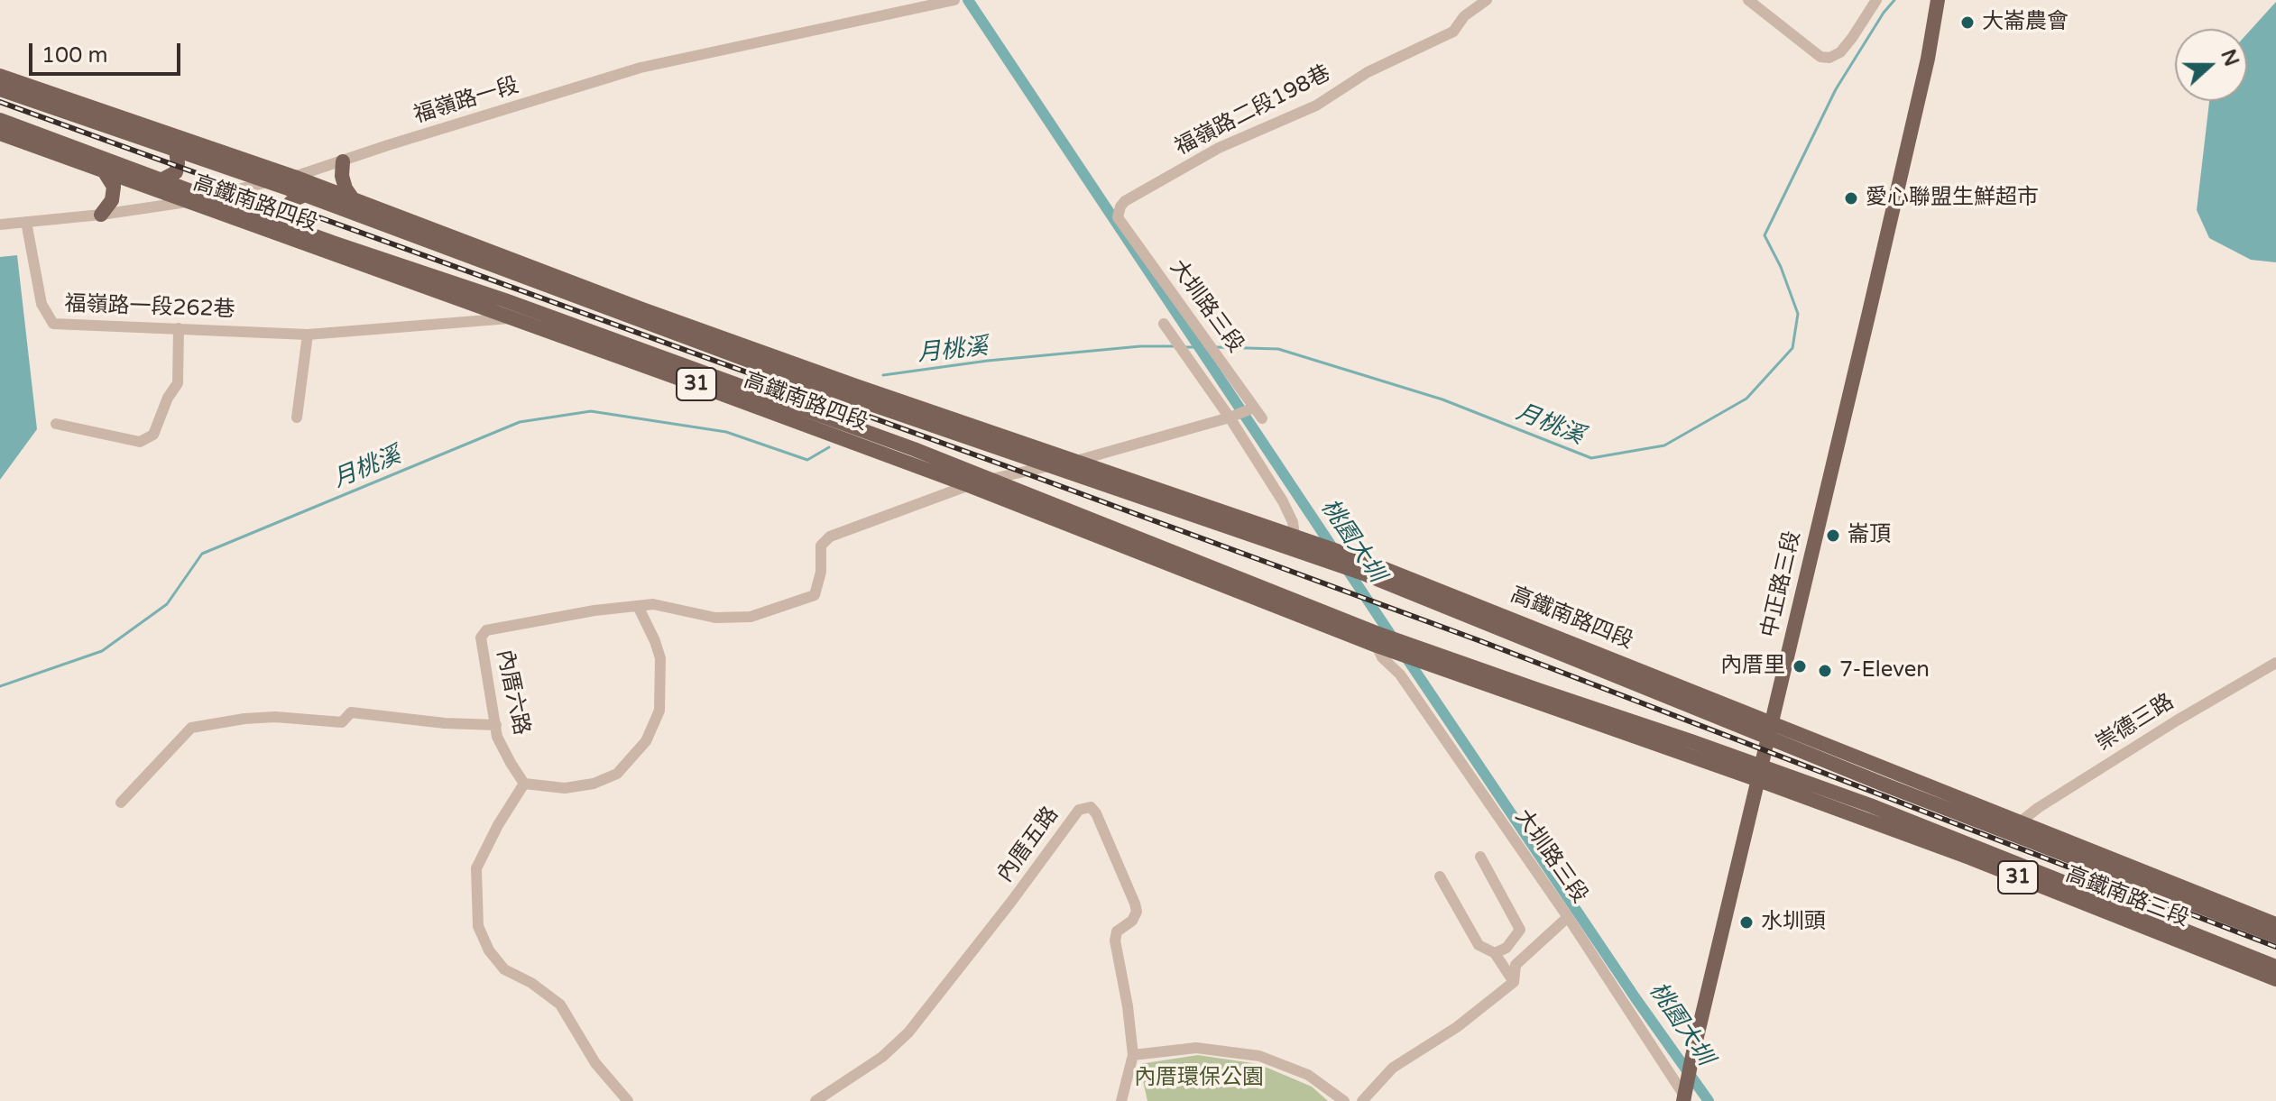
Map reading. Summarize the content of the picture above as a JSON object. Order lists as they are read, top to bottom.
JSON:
{
  "streets": {
    "main road": [
      "高鐵南路四段",
      "31",
      "中正路三段",
      "高鐵南路三段"
    ],
    "street": [
      "福嶺路一段",
      "福嶺路二段198巷",
      "大圳路三段",
      "福嶺路一段262巷",
      "內厝六路",
      "崇德三路",
      "內厝五路"
    ]
  },
  "crossings": [
    ["福嶺路一段", "高鐵南路四段"],
    ["福嶺路一段", "福嶺路一段262巷"],
    ["福嶺路二段198巷", "大圳路三段"],
    ["高鐵南路四段", "大圳路三段"],
    ["高鐵南路四段", "福嶺路一段262巷"],
    ["高鐵南路四段", "31"],
    ["高鐵南路四段", "中正路三段"],
    ["高鐵南路四段", "內厝六路"],
    ["高鐵南路四段", "高鐵南路三段"],
    ["大圳路三段", "31"],
    ["大圳路三段", "中正路三段"],
    ["31", "中正路三段"],
    ["31", "高鐵南路三段"],
    ["中正路三段", "高鐵南路三段"],
    ["崇德三路", "高鐵南路三段"]
  ],
  "water": ["月桃溪", "桃園大圳"],
  "parks": ["內厝環保公園"],
  "places": [
    "大崙農會",
    "愛心聯盟生鮮超市",
    "崙頂",
    "內厝里",
    "7-Eleven",
    "水圳頭"
  ],
  "scale_bar": "100 m",
  "north": "right"
}
